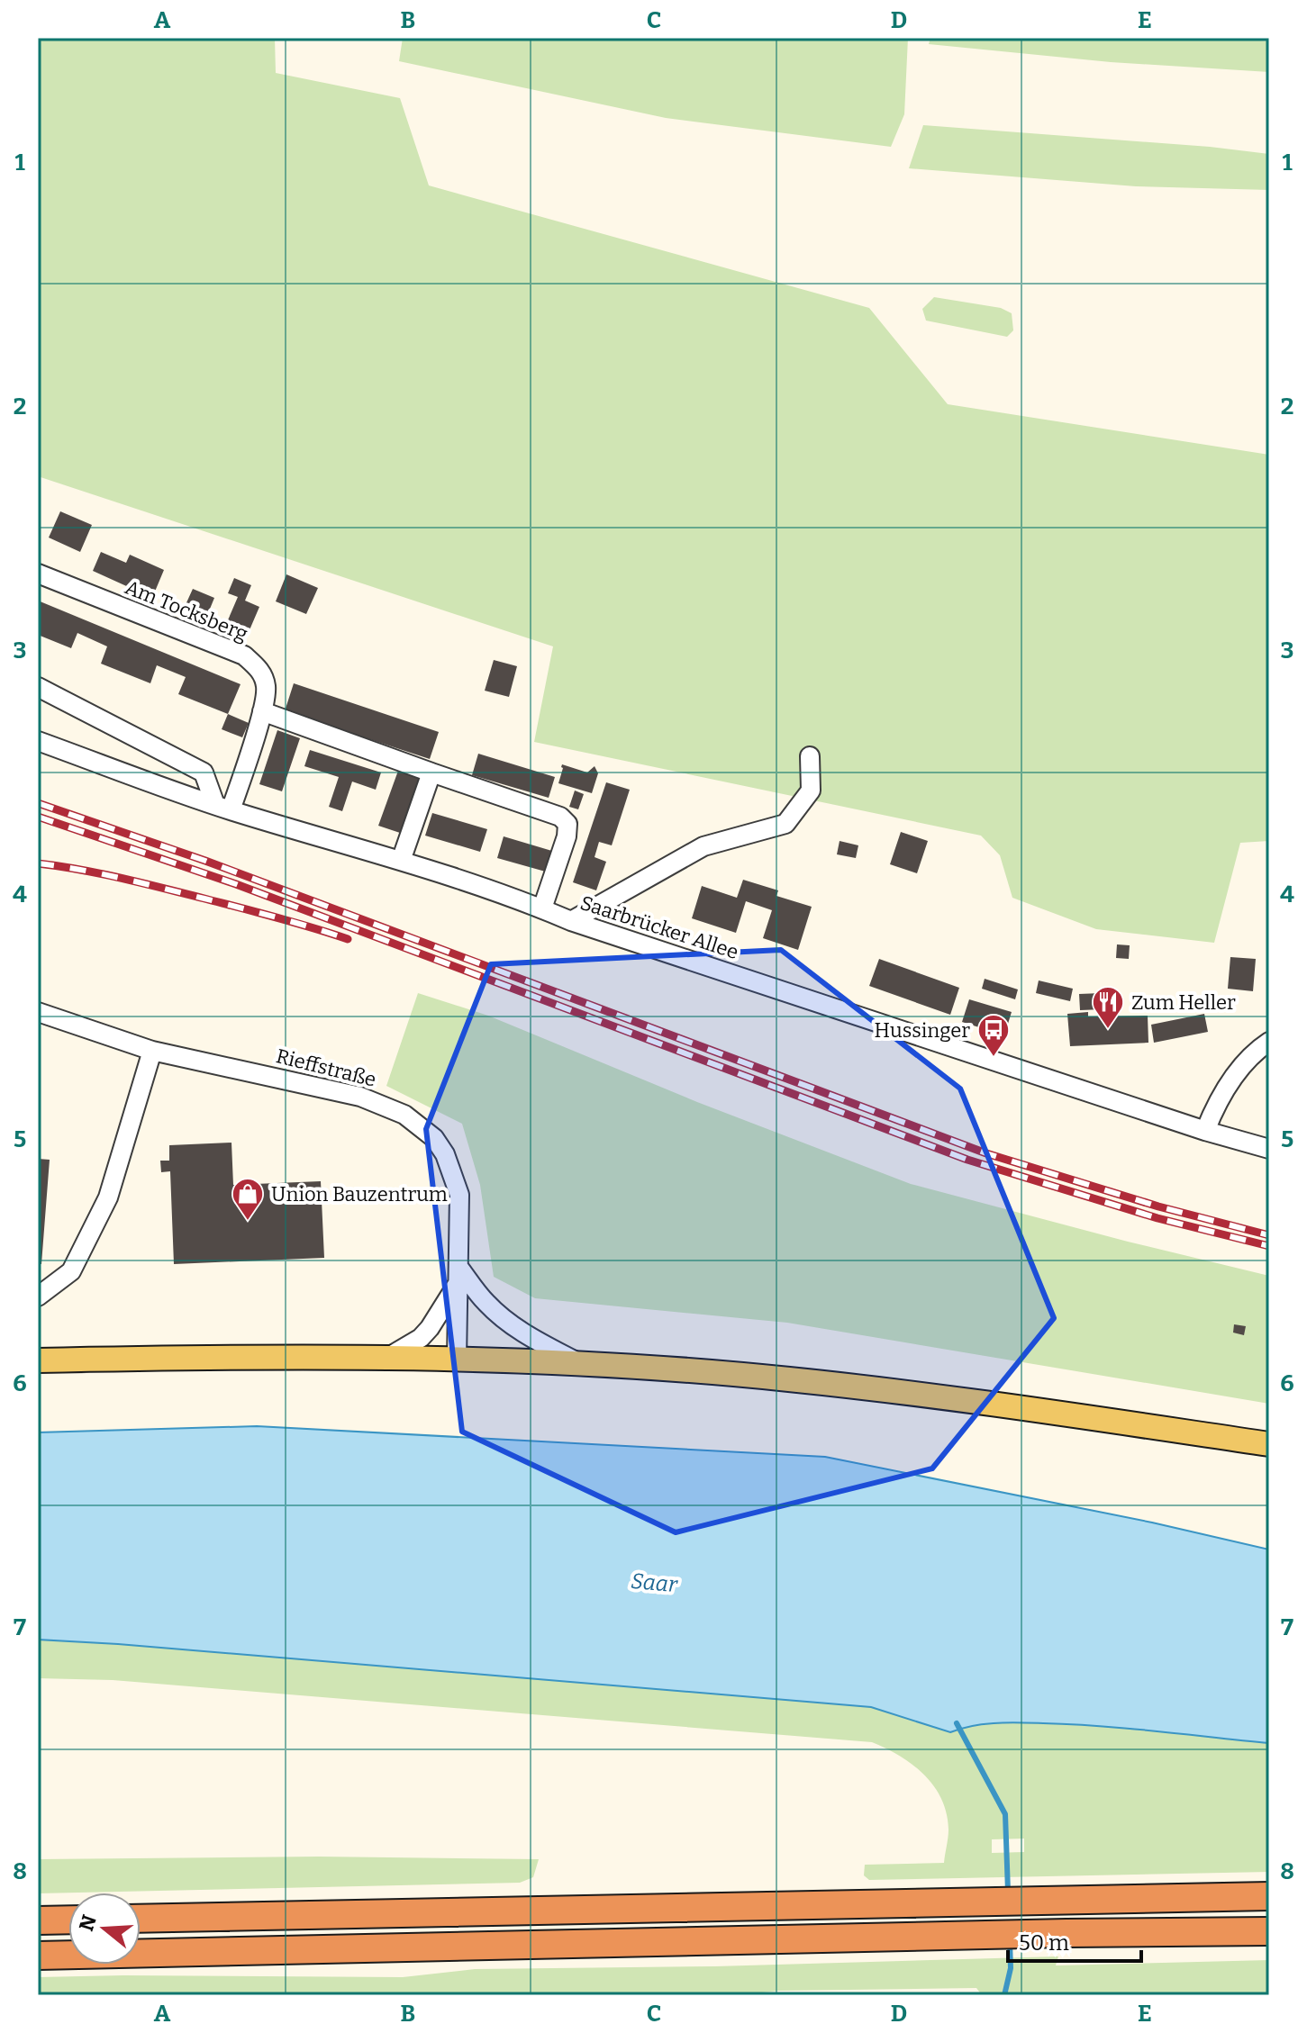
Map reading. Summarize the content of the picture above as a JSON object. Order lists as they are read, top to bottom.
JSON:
{
  "streets": {
    "street": ["Am Tocksberg", "Saarbrücker Allee", "Rieffstraße"]
  },
  "crossings": [
    ["Am Tocksberg", "Saarbrücker Allee"]
  ],
  "water": ["Saar"],
  "places": {
    "restaurant": ["Zum Heller"],
    "bus stop": ["Hussinger"],
    "shop": ["Union Bauzentrum"]
  },
  "scale_bar": "50 m",
  "north": "left",
  "grid": {
    "columns": [
      "A",
      "B",
      "C",
      "D",
      "E"
    ],
    "rows": [
      "1",
      "2",
      "3",
      "4",
      "5",
      "6",
      "7",
      "8"
    ]
  }
}
